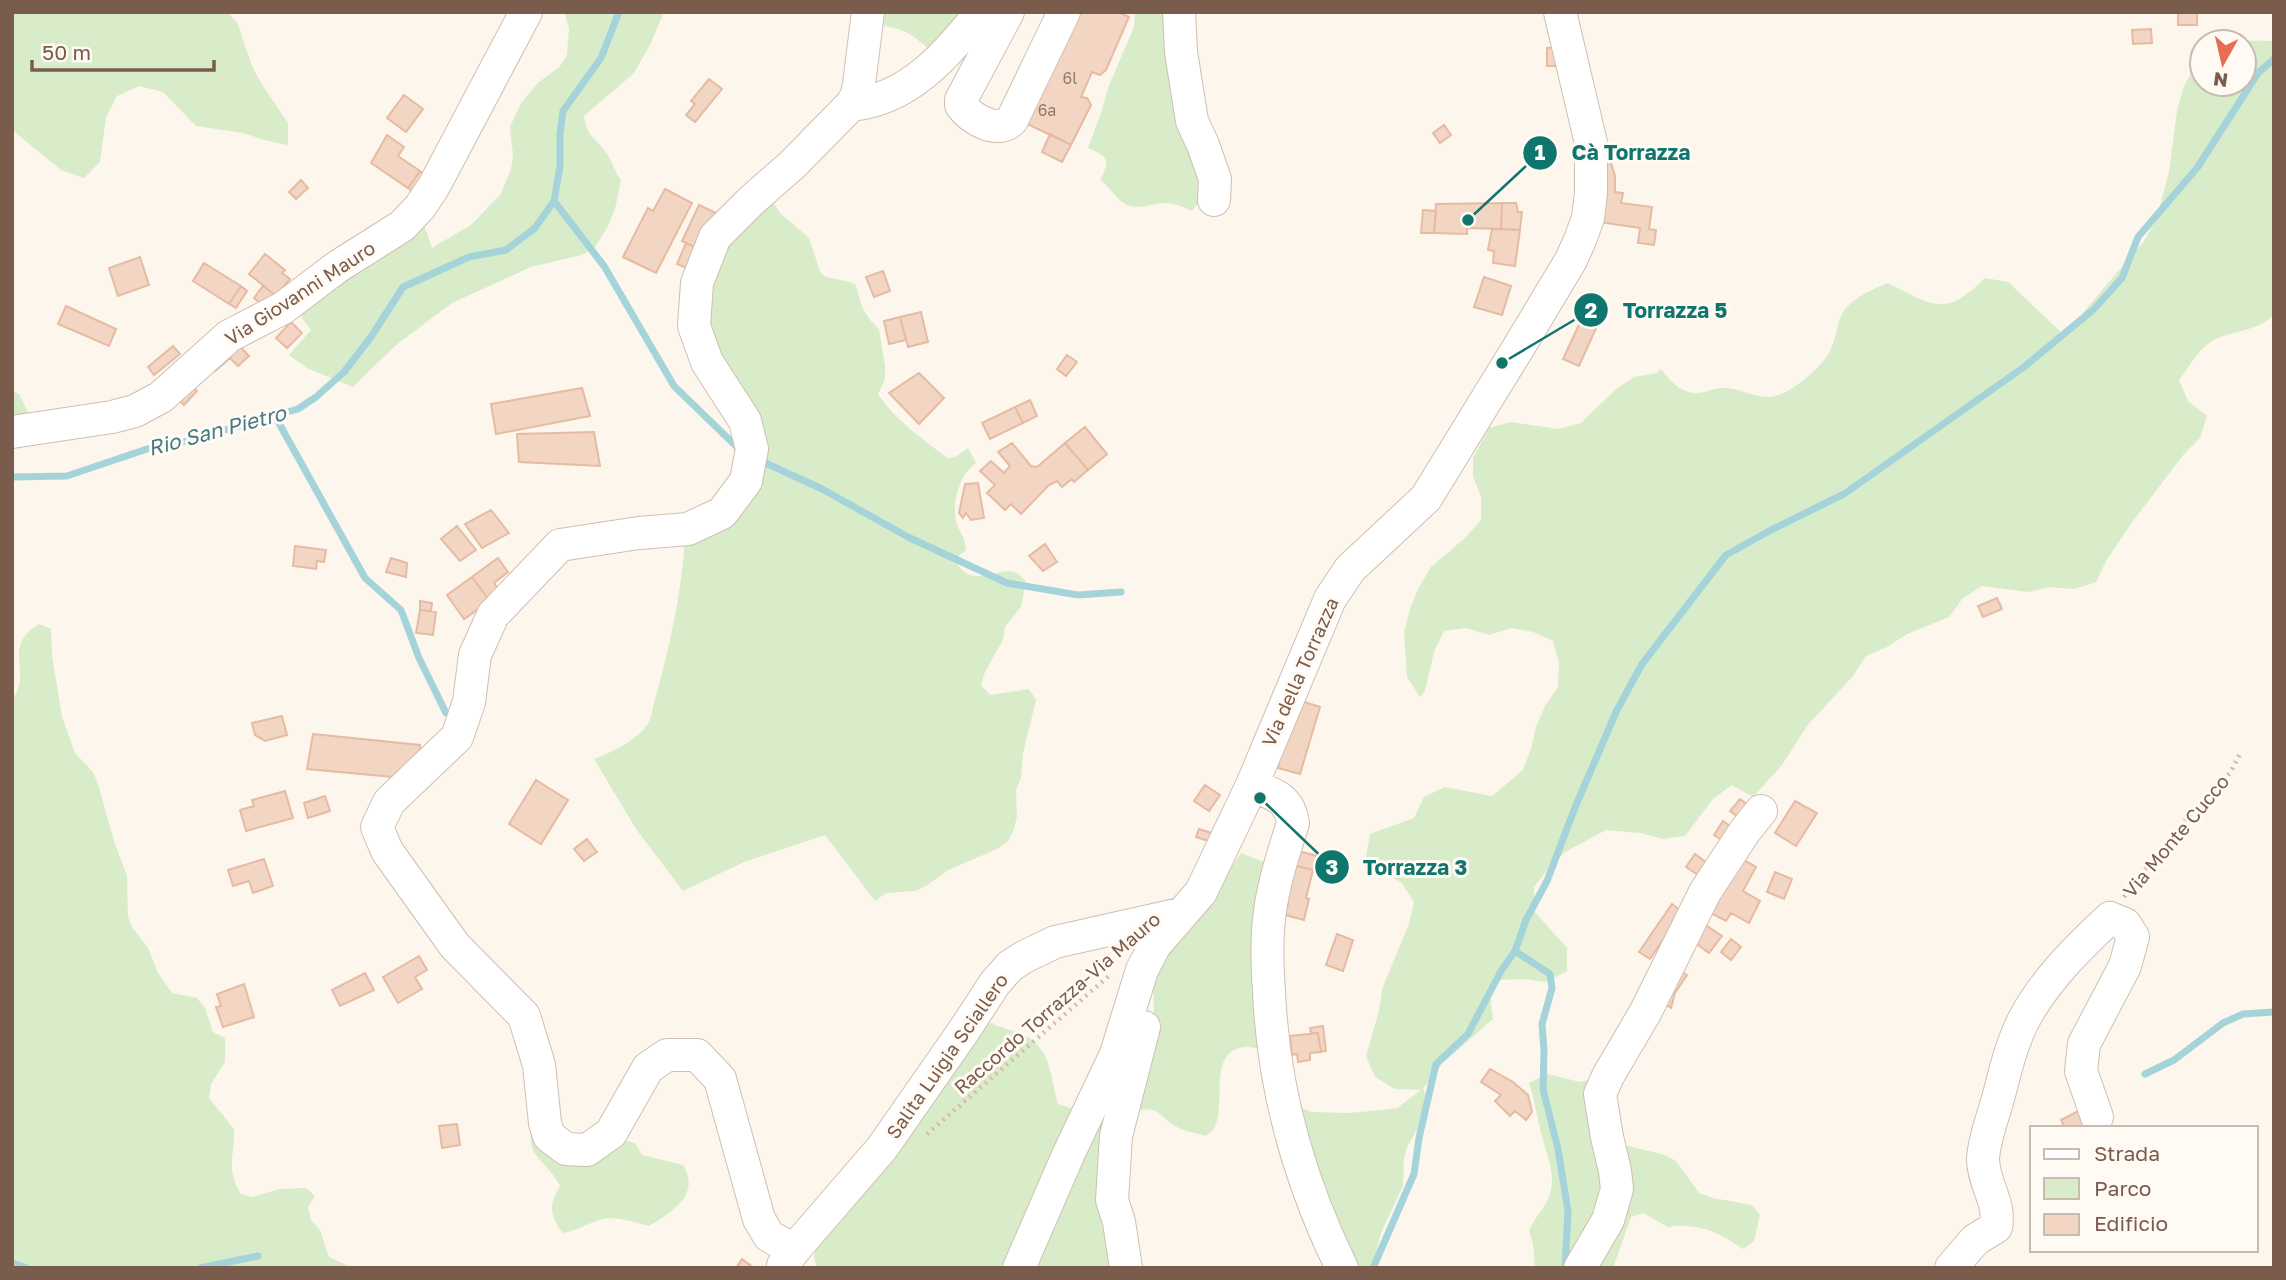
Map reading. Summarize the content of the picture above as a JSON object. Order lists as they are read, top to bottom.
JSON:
{
  "streets": {
    "street": [
      "Via Giovanni Mauro",
      "Via della Torrazza",
      "Via Monte Cucco",
      "Salita Luigia Sciallero"
    ],
    "path": ["Raccordo Torrazza-Via Mauro"]
  },
  "crossings": [
    ["Via della Torrazza", "Raccordo Torrazza-Via Mauro"],
    ["Via della Torrazza", "Salita Luigia Sciallero"]
  ],
  "water": ["Rio San Pietro"],
  "places": ["Cà Torrazza", "Torrazza 5", "Torrazza 3"],
  "house_numbers": ["6l", "6a"],
  "legend": ["Strada", "Parco", "Edificio"],
  "scale_bar": "50 m",
  "north": "bottom"
}
